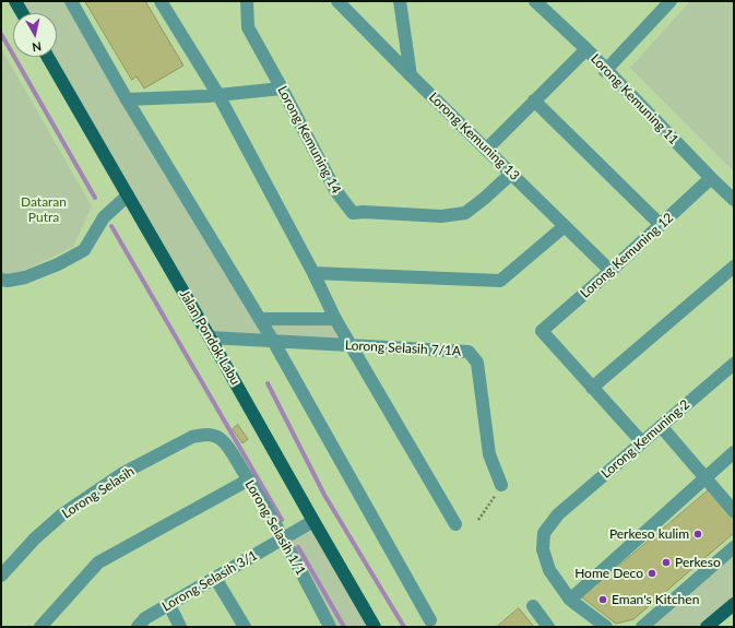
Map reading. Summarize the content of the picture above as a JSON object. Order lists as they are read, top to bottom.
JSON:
{
  "streets": {
    "main road": ["Jalan Pondok Labu"],
    "street": [
      "Lorong Kemuning 11",
      "Lorong Kemuning 13",
      "Lorong Kemuning 14",
      "Lorong Kemuning 12",
      "Lorong Selasih 7/1A",
      "Lorong Kemuning 2",
      "Lorong Selasih",
      "Lorong Selasih 1/1",
      "Lorong Selasih 3/1"
    ]
  },
  "crossings": [
    ["Lorong Kemuning 11", "Lorong Kemuning 12"],
    ["Lorong Kemuning 13", "Lorong Kemuning 14"],
    ["Lorong Kemuning 13", "Lorong Kemuning 12"],
    ["Jalan Pondok Labu", "Lorong Selasih 7/1A"],
    ["Jalan Pondok Labu", "Lorong Selasih 3/1"],
    ["Lorong Selasih", "Lorong Selasih 1/1"],
    ["Lorong Selasih 1/1", "Lorong Selasih 3/1"]
  ],
  "parks": ["Dataran Putra"],
  "places": [
    "Perkeso kulim",
    "Perkeso",
    "Home Deco",
    "Eman's Kitchen"
  ],
  "north": "bottom"
}
